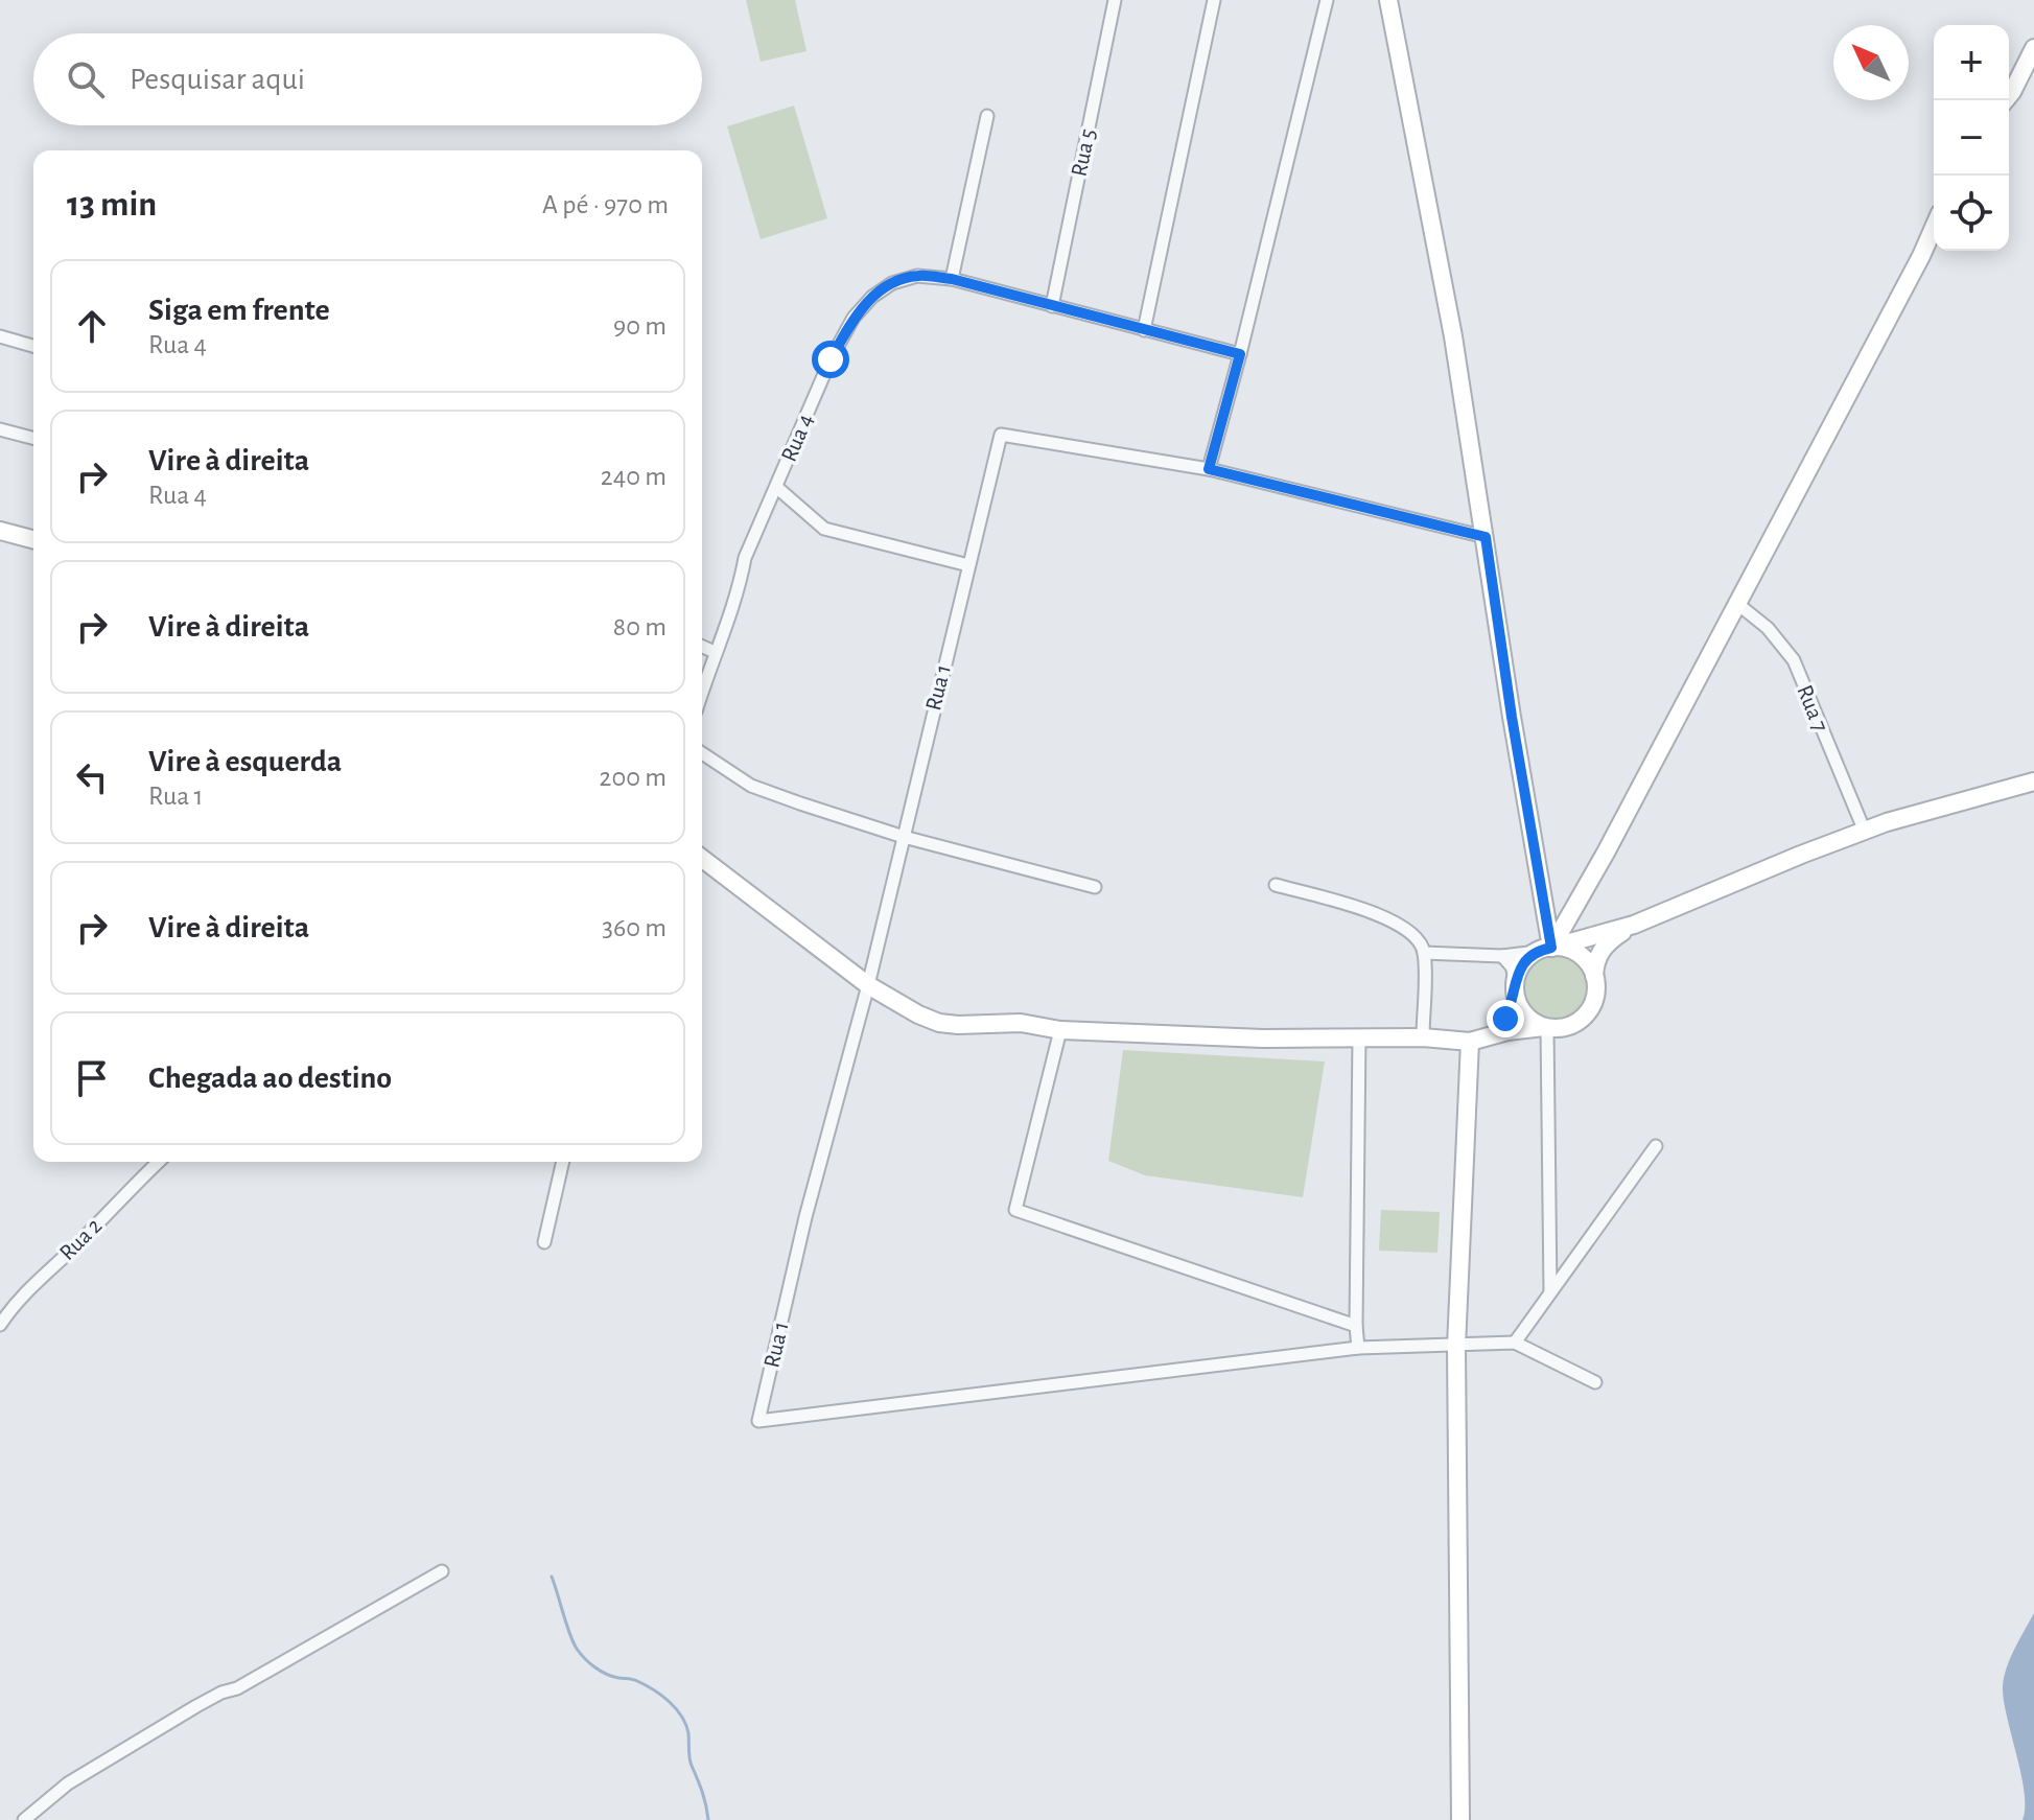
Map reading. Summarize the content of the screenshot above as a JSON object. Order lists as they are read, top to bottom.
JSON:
{
  "streets": {
    "street": [
      "Rua 5",
      "Rua 4",
      "Rua 1",
      "Rua 7",
      "Rua 2"
    ]
  },
  "crossings": [
    ["Rua 5", "Rua 4"]
  ],
  "north": "top left",
  "page": {
    "map_buttons": ["+", "−"],
    "search": "Pesquisar aqui",
    "heading": ["13 min", "A pé · 970 m"],
    "list": [
      ["Siga em frente", "Rua 4", "90 m"],
      ["Vire à direita", "Rua 4", "240 m"],
      ["Vire à direita", "80 m"],
      ["Vire à esquerda", "Rua 1", "200 m"],
      ["Vire à direita", "360 m"],
      "Chegada ao destino"
    ]
  }
}
